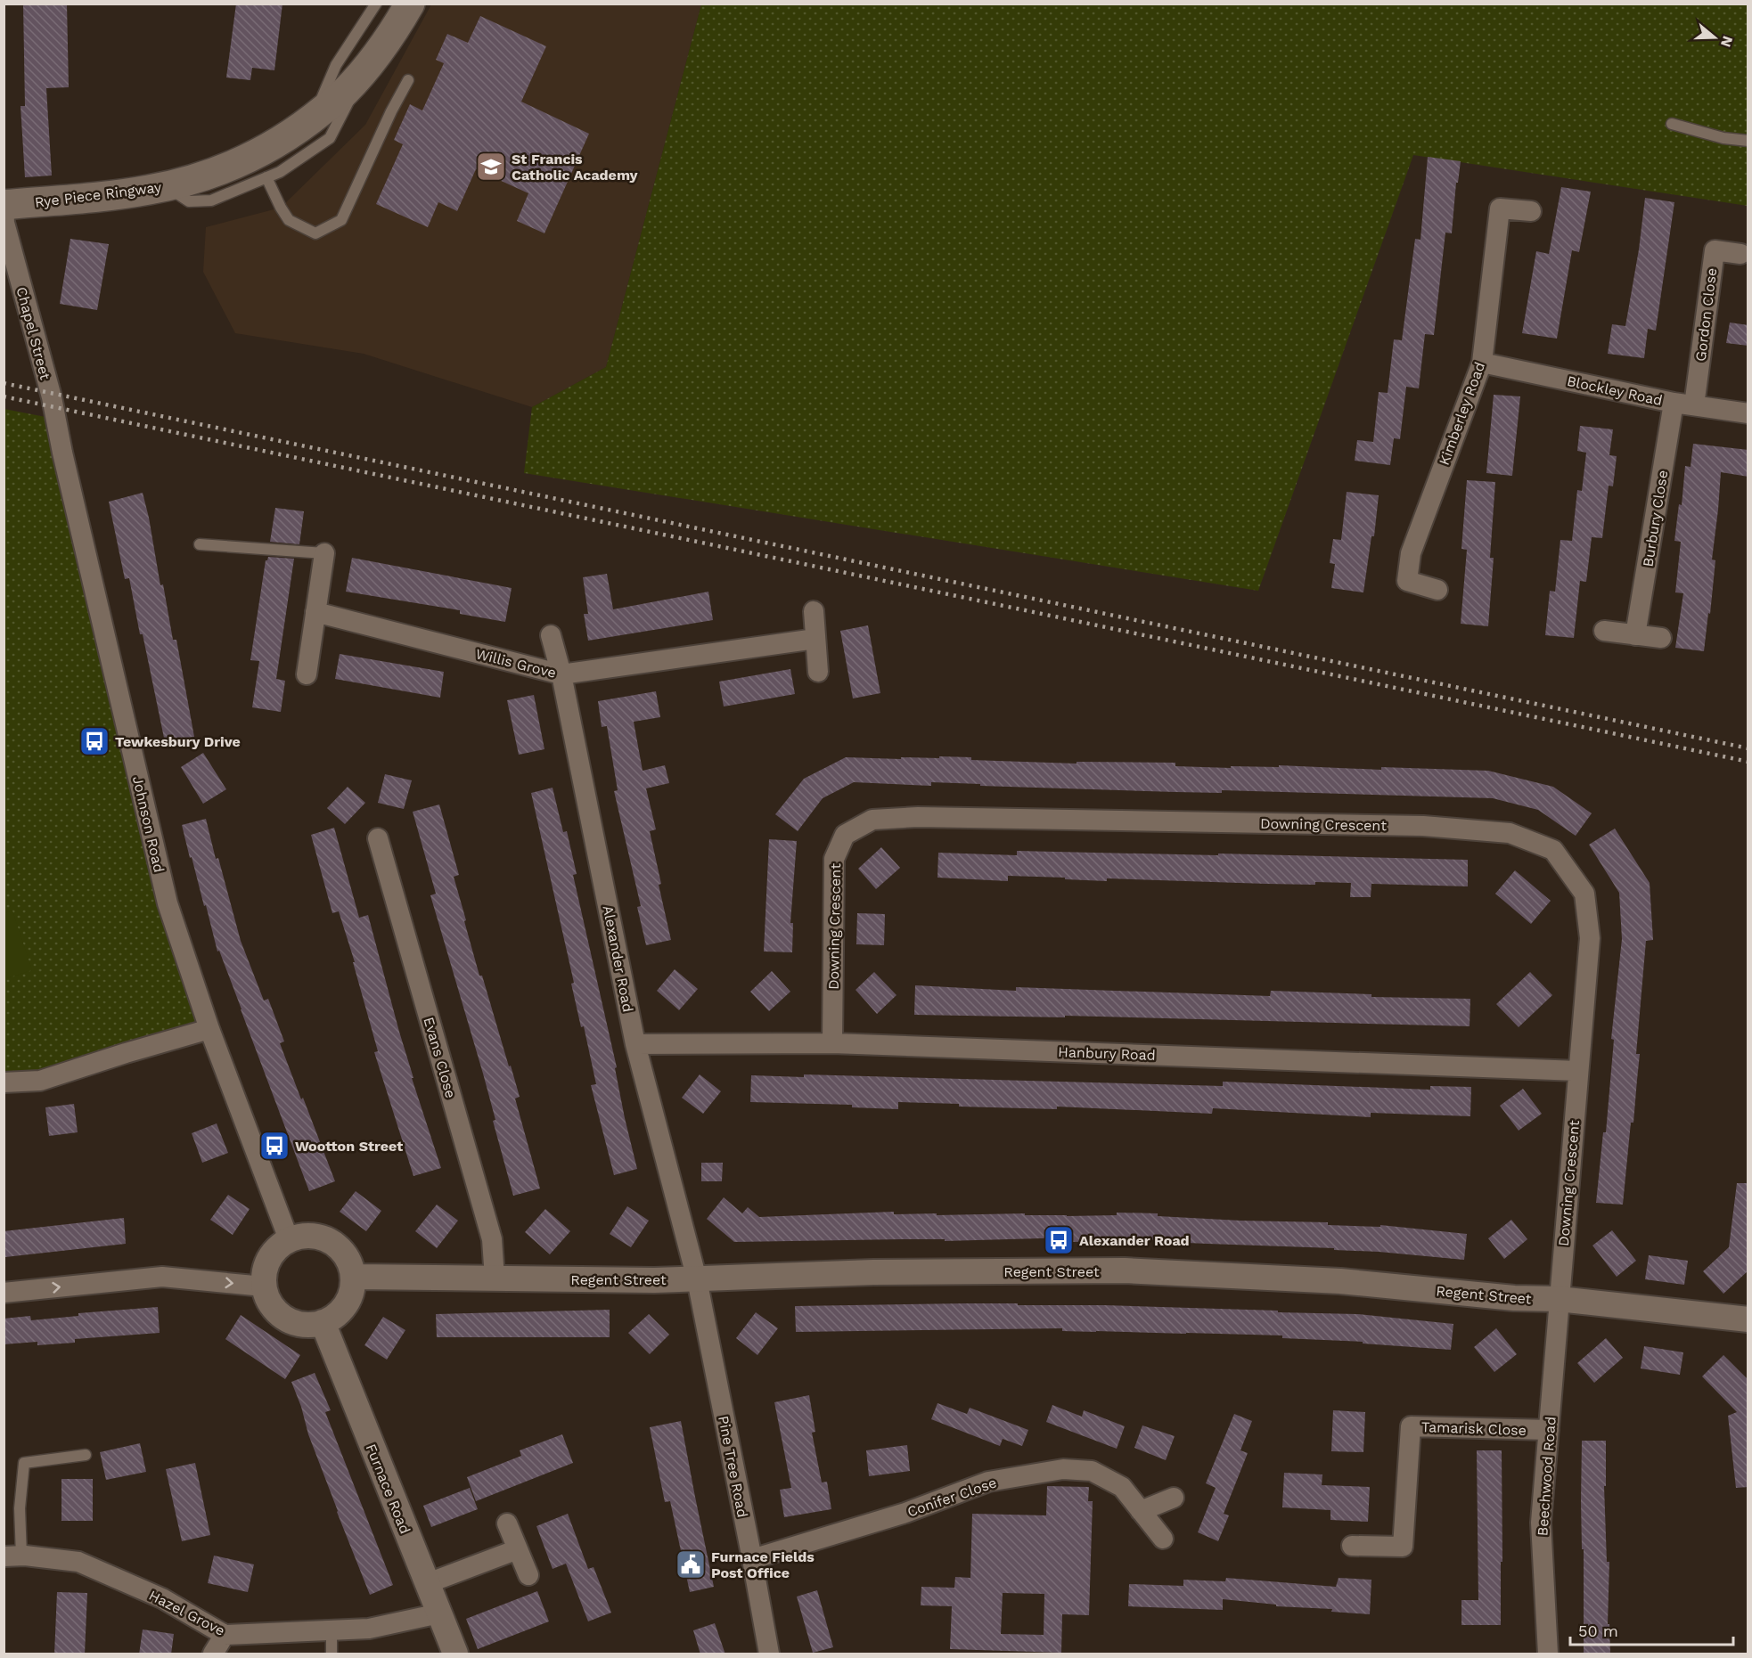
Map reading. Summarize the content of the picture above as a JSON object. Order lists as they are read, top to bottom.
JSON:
{
  "streets": {
    "main road": ["Rye Piece Ringway"],
    "street": [
      "Gordon Close",
      "Chapel Street",
      "Blockley Road",
      "Kimberley Road",
      "Burbury Close",
      "Willis Grove",
      "Johnson Road",
      "Downing Crescent",
      "Alexander Road",
      "Hanbury Road",
      "Evans Close",
      "Regent Street",
      "Tamarisk Close",
      "Pine Tree Road",
      "Beechwood Road",
      "Furnace Road",
      "Conifer Close",
      "Hazel Grove"
    ]
  },
  "crossings": [
    ["Rye Piece Ringway", "Chapel Street"],
    ["Gordon Close", "Blockley Road"],
    ["Chapel Street", "Johnson Road"],
    ["Blockley Road", "Kimberley Road"],
    ["Blockley Road", "Burbury Close"],
    ["Willis Grove", "Alexander Road"],
    ["Johnson Road", "Regent Street"],
    ["Johnson Road", "Furnace Road"],
    ["Downing Crescent", "Hanbury Road"],
    ["Downing Crescent", "Regent Street"],
    ["Downing Crescent", "Beechwood Road"],
    ["Alexander Road", "Hanbury Road"],
    ["Alexander Road", "Regent Street"],
    ["Alexander Road", "Pine Tree Road"],
    ["Evans Close", "Regent Street"],
    ["Regent Street", "Pine Tree Road"],
    ["Regent Street", "Beechwood Road"],
    ["Regent Street", "Furnace Road"],
    ["Tamarisk Close", "Beechwood Road"],
    ["Pine Tree Road", "Conifer Close"],
    ["Furnace Road", "Hazel Grove"]
  ],
  "places": {
    "school or university": ["St Francis Catholic Academy"],
    "bus stop": ["Tewkesbury Drive", "Wootton Street", "Alexander Road"],
    "public building": ["Furnace Fields Post Office"]
  },
  "scale_bar": "50 m",
  "north": "right"
}
